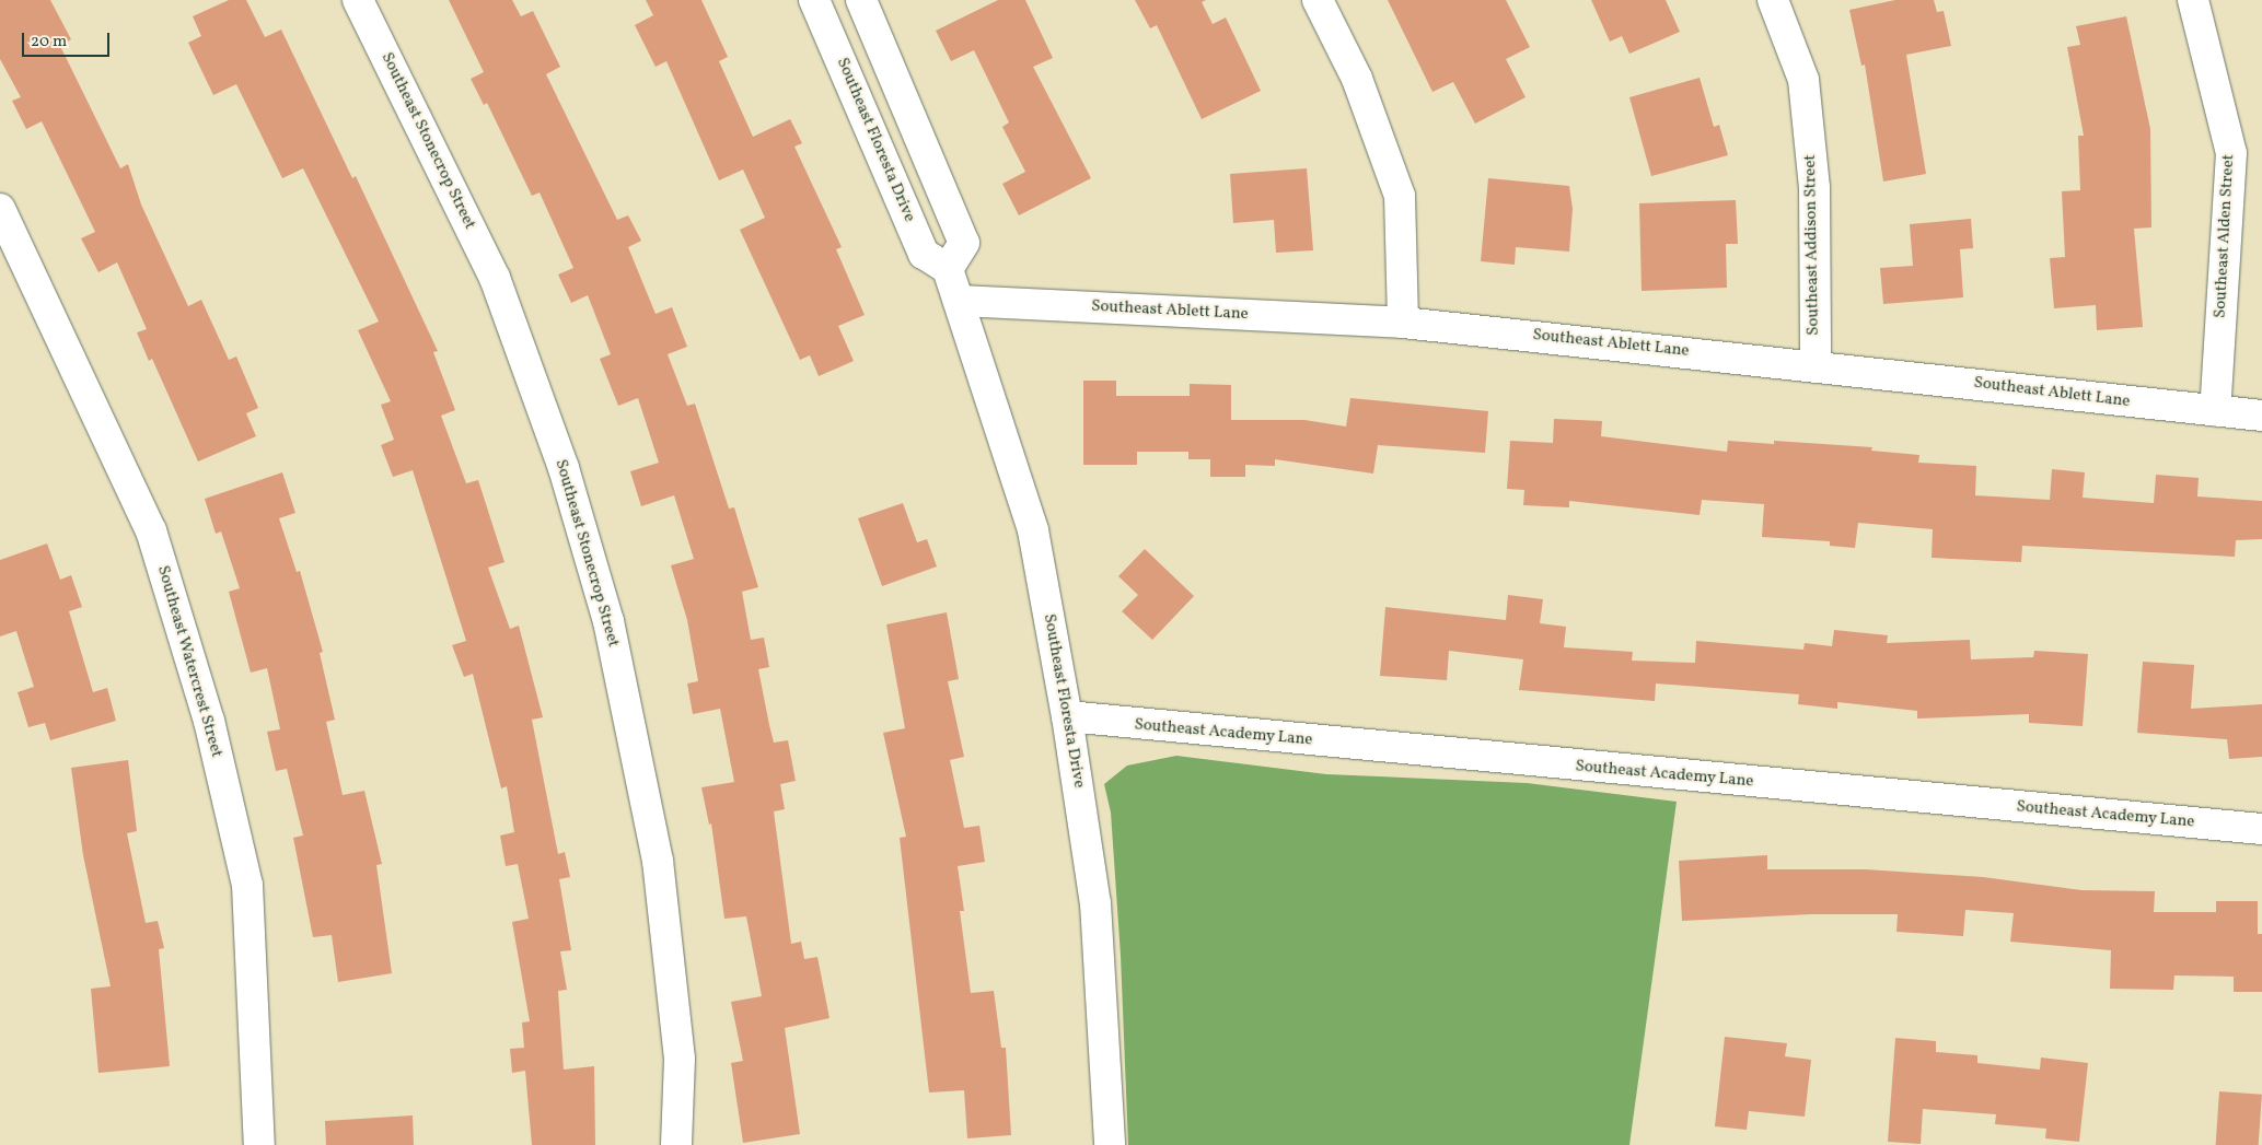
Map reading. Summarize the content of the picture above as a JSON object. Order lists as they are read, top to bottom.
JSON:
{
  "streets": {
    "street": [
      "Southeast Floresta Drive",
      "Southeast Stonecrop Street",
      "Southeast Alden Street",
      "Southeast Addison Street",
      "Southeast Ablett Lane",
      "Southeast Watercrest Street",
      "Southeast Academy Lane"
    ]
  },
  "crossings": [
    ["Southeast Floresta Drive", "Southeast Ablett Lane"],
    ["Southeast Floresta Drive", "Southeast Academy Lane"],
    ["Southeast Alden Street", "Southeast Ablett Lane"],
    ["Southeast Addison Street", "Southeast Ablett Lane"]
  ],
  "scale_bar": "20 m"
}
